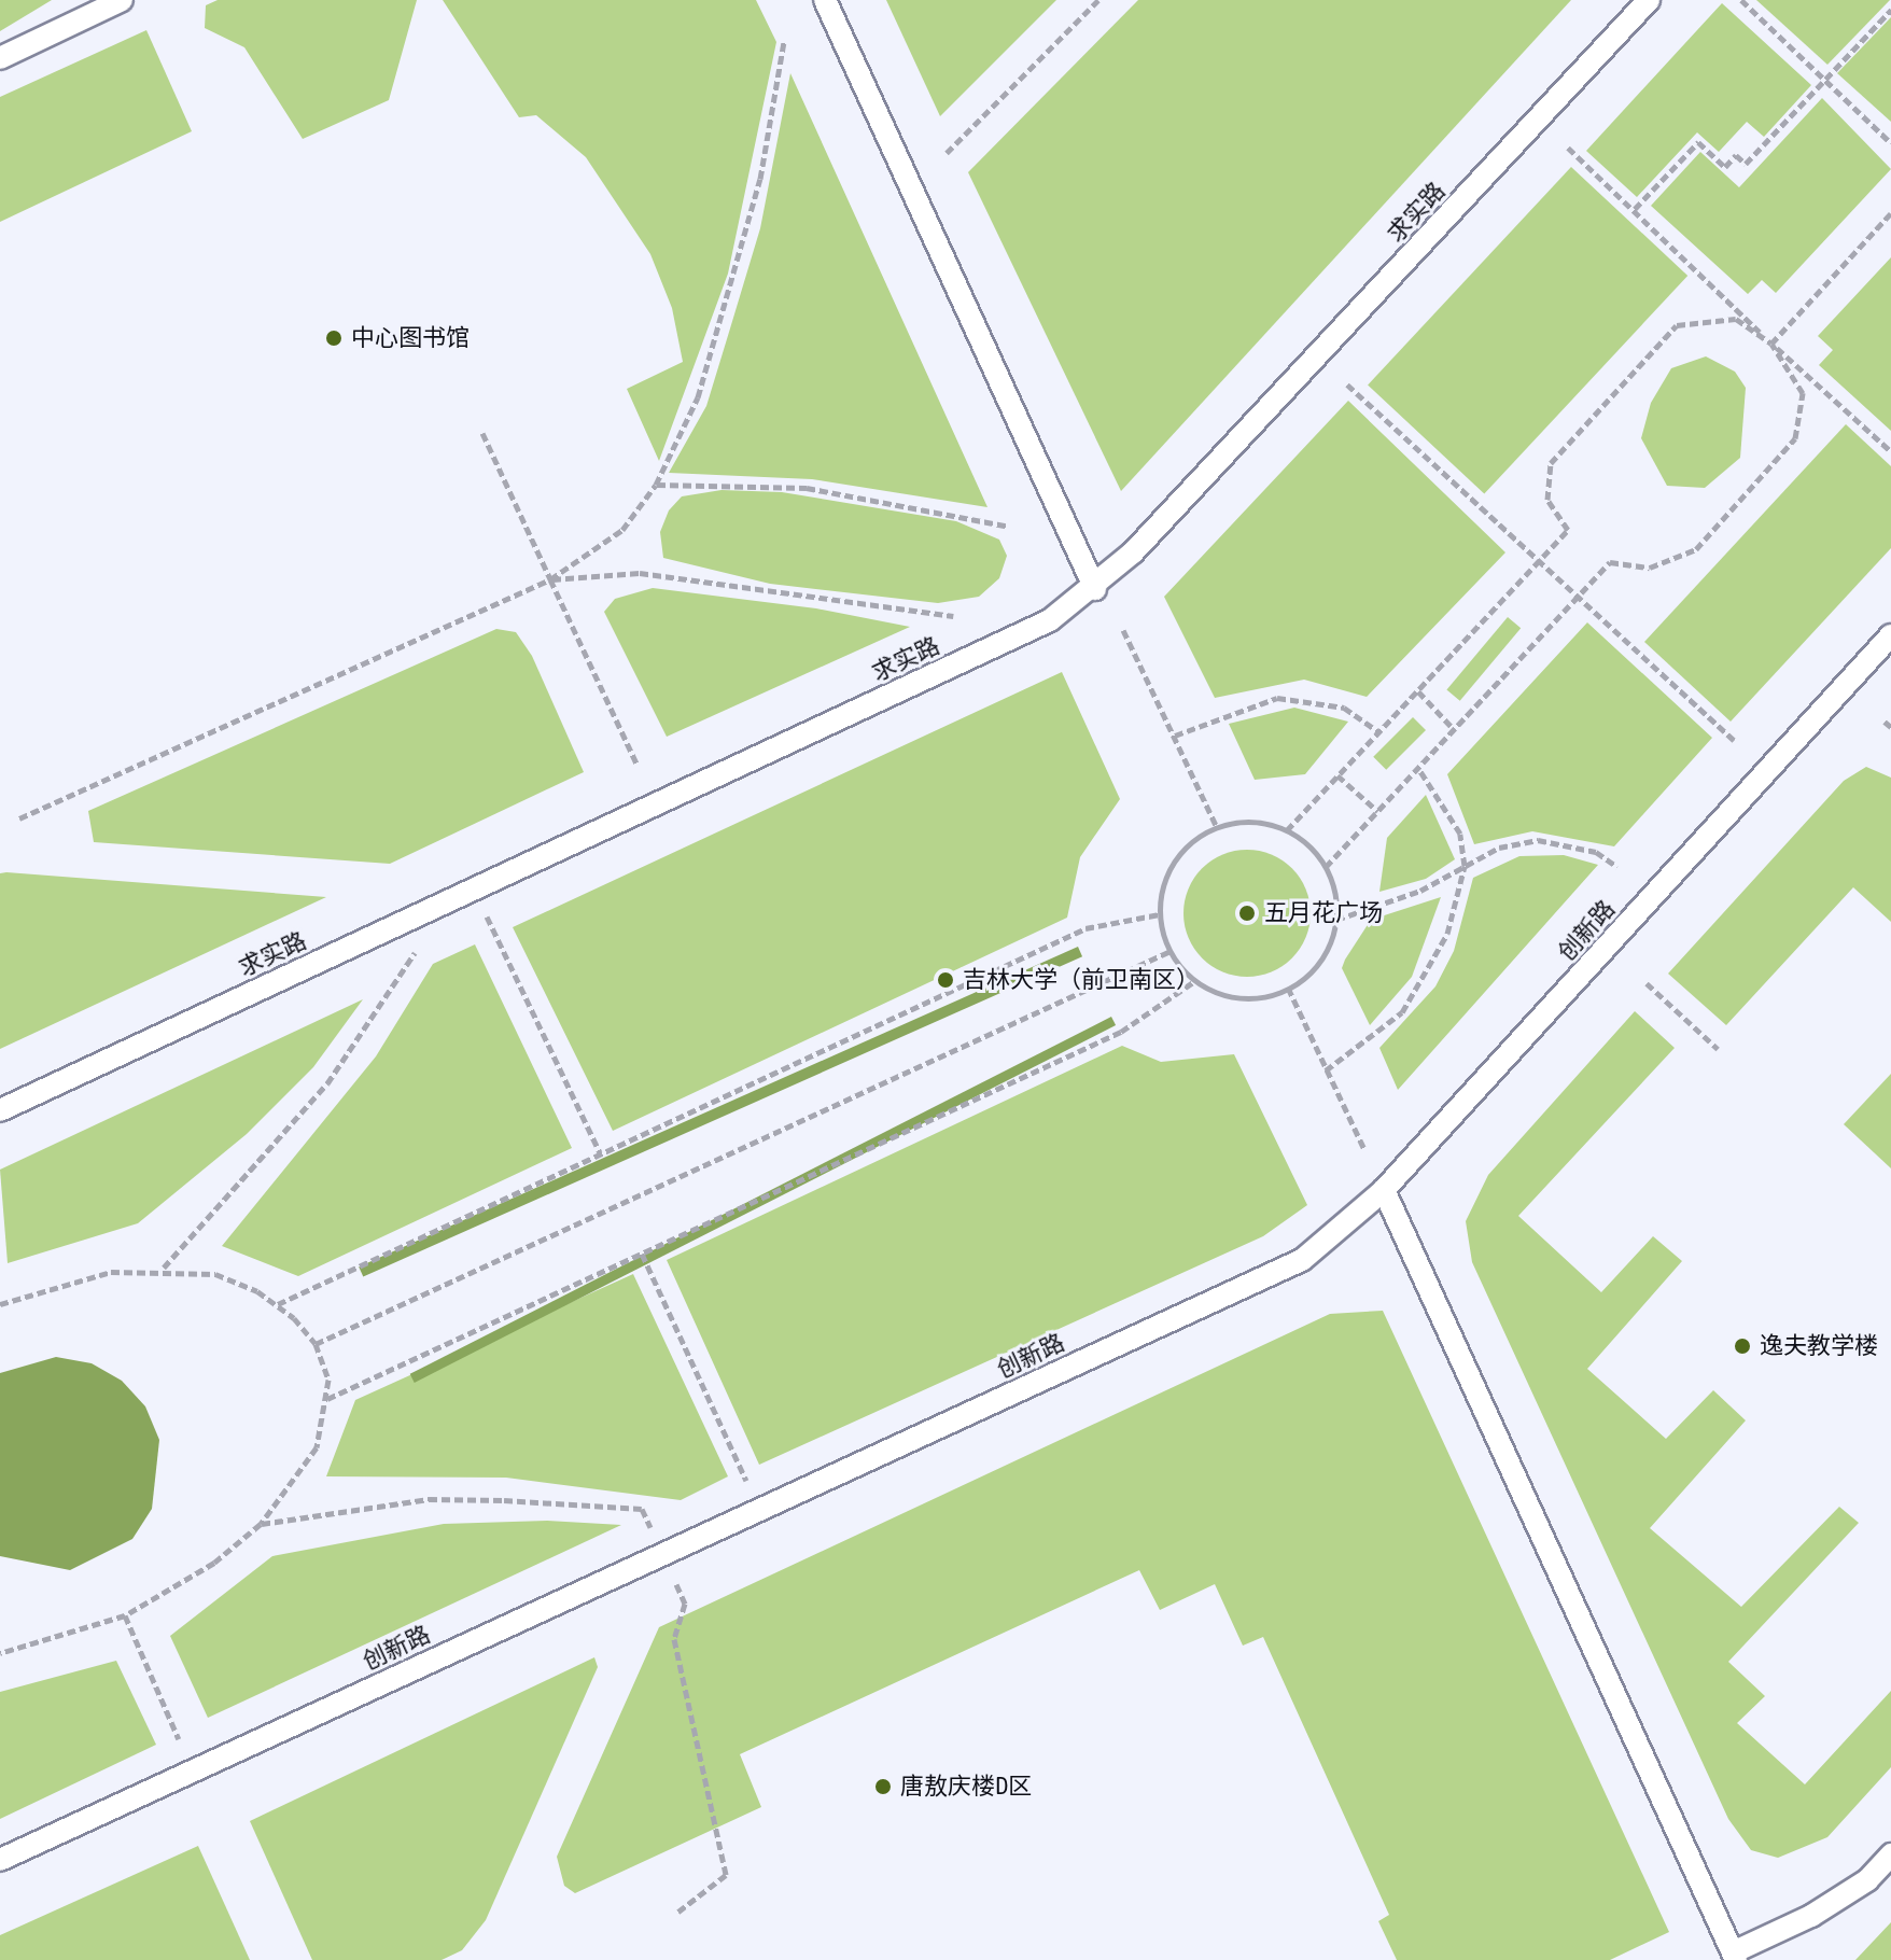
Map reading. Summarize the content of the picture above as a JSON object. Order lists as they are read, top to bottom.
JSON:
{
  "streets": {
    "lane": ["求实路", "创新路"]
  },
  "places": [
    "中心图书馆",
    "五月花广场",
    "吉林大学（前卫南区）",
    "逸夫教学楼",
    "唐敖庆楼D区"
  ]
}
